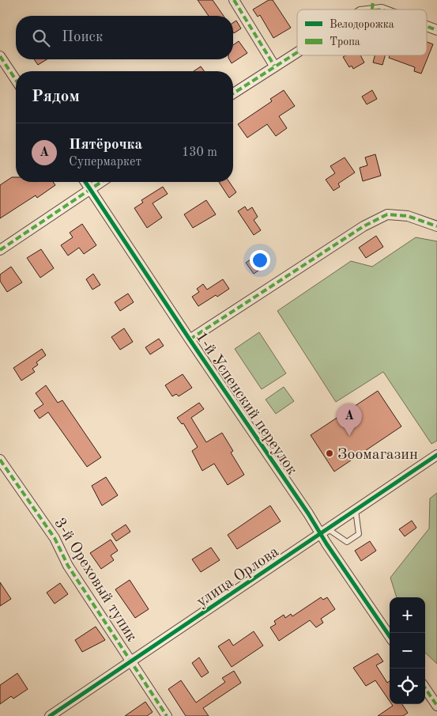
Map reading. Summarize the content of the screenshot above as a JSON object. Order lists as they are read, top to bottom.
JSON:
{
  "streets": {
    "street": ["1-й Успенский переулок", "улица Орлова", "3-й Ореховый тупик"]
  },
  "crossings": [
    ["1-й Успенский переулок", "улица Орлова"],
    ["улица Орлова", "3-й Ореховый тупик"]
  ],
  "places": ["Зоомагазин"],
  "legend": ["Велодорожка", "Тропа"],
  "page": {
    "search": "Поиск",
    "heading": "Рядом",
    "list": [
      {
        "mark": "A",
        "name": "Пятёрочка",
        "note": "Супермаркет",
        "value": "130 m"
      }
    ],
    "pins": "A",
    "map_buttons": ["+", "−"]
  }
}
